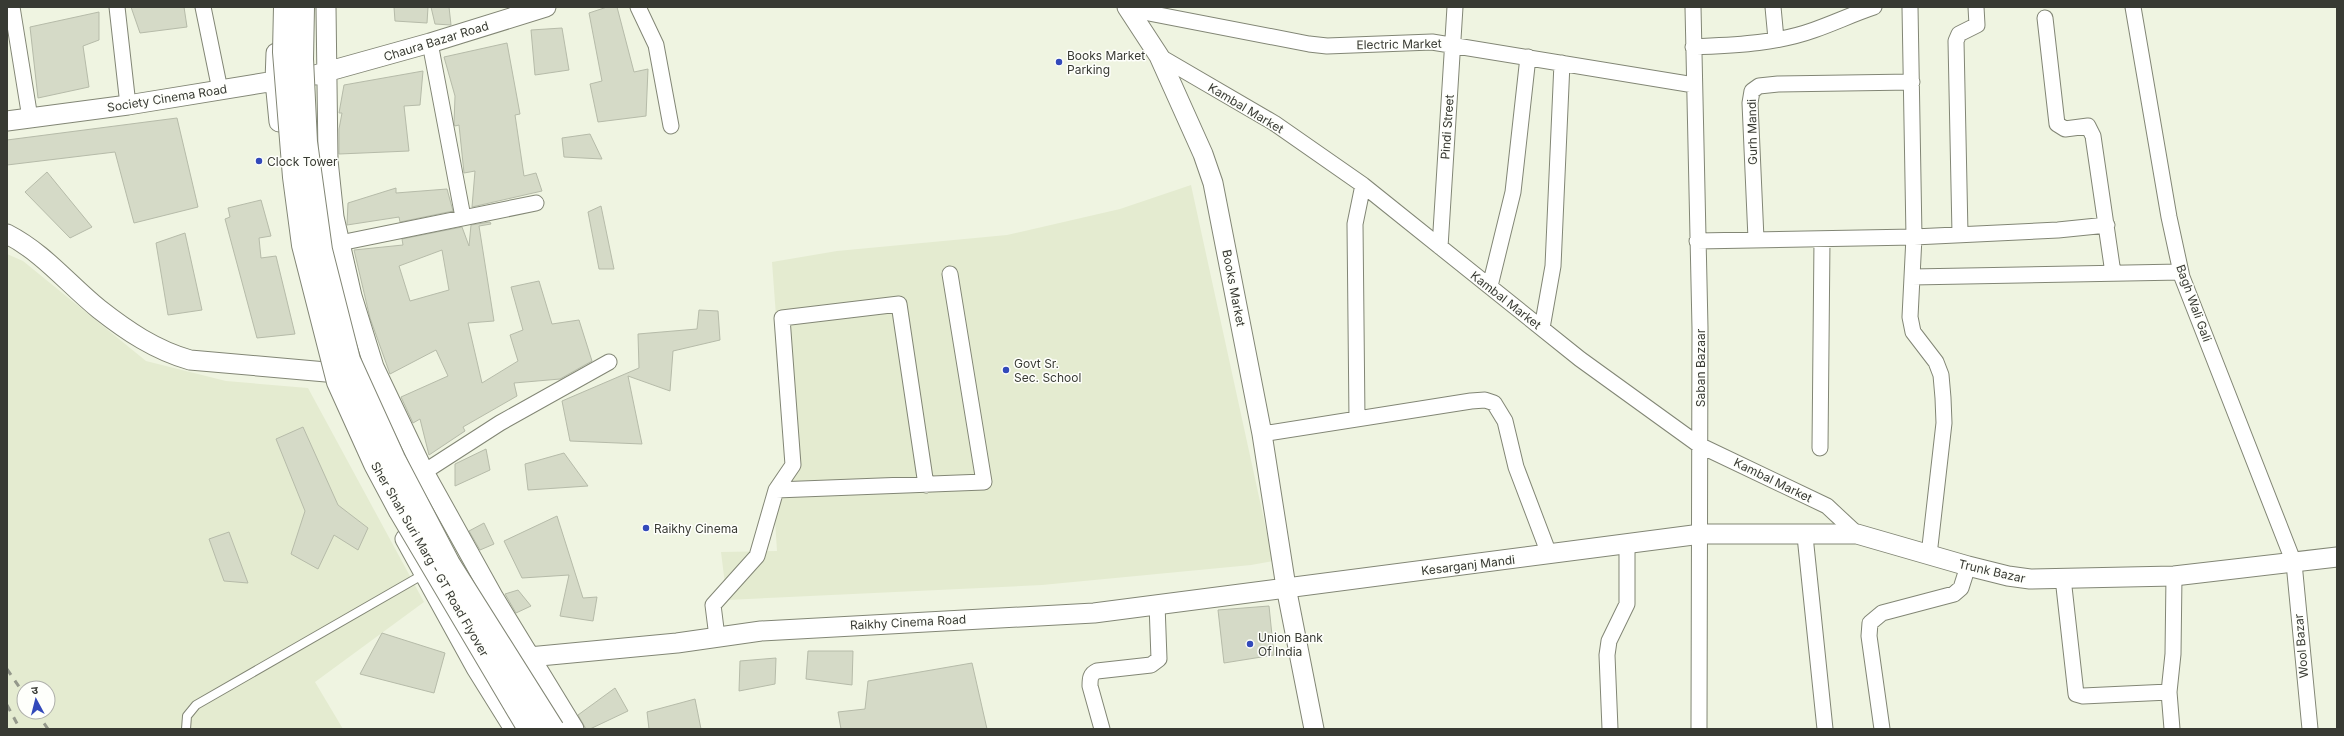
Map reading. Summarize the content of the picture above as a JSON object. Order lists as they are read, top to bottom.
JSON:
{
  "streets": {
    "main road": ["Sher Shah Suri Marg - GT Road Flyover"],
    "street": [
      "Chaura Bazar Road",
      "Electric Market",
      "Society Cinema Road",
      "Kambal Market",
      "Pindi Street",
      "Gurh Mandi",
      "Books Market",
      "Bagh Wali Gali",
      "Saban Bazaar",
      "Kesarganj Mandi",
      "Trunk Bazar",
      "Raikhy Cinema Road",
      "Wool Bazar"
    ]
  },
  "crossings": [
    ["Chaura Bazar Road", "Society Cinema Road"],
    ["Electric Market", "Pindi Street"],
    ["Electric Market", "Books Market"],
    ["Electric Market", "Saban Bazaar"],
    ["Kambal Market", "Pindi Street"],
    ["Kambal Market", "Books Market"],
    ["Kambal Market", "Saban Bazaar"],
    ["Kambal Market", "Trunk Bazar"],
    ["Books Market", "Kesarganj Mandi"],
    ["Books Market", "Raikhy Cinema Road"],
    ["Bagh Wali Gali", "Trunk Bazar"],
    ["Bagh Wali Gali", "Wool Bazar"],
    ["Saban Bazaar", "Trunk Bazar"],
    ["Kesarganj Mandi", "Trunk Bazar"],
    ["Kesarganj Mandi", "Raikhy Cinema Road"],
    ["Trunk Bazar", "Wool Bazar"]
  ],
  "places": [
    "Books Market Parking",
    "Clock Tower",
    "Govt Sr. Sec. School",
    "Raikhy Cinema",
    "Union Bank Of India"
  ],
  "north": "top"
}
